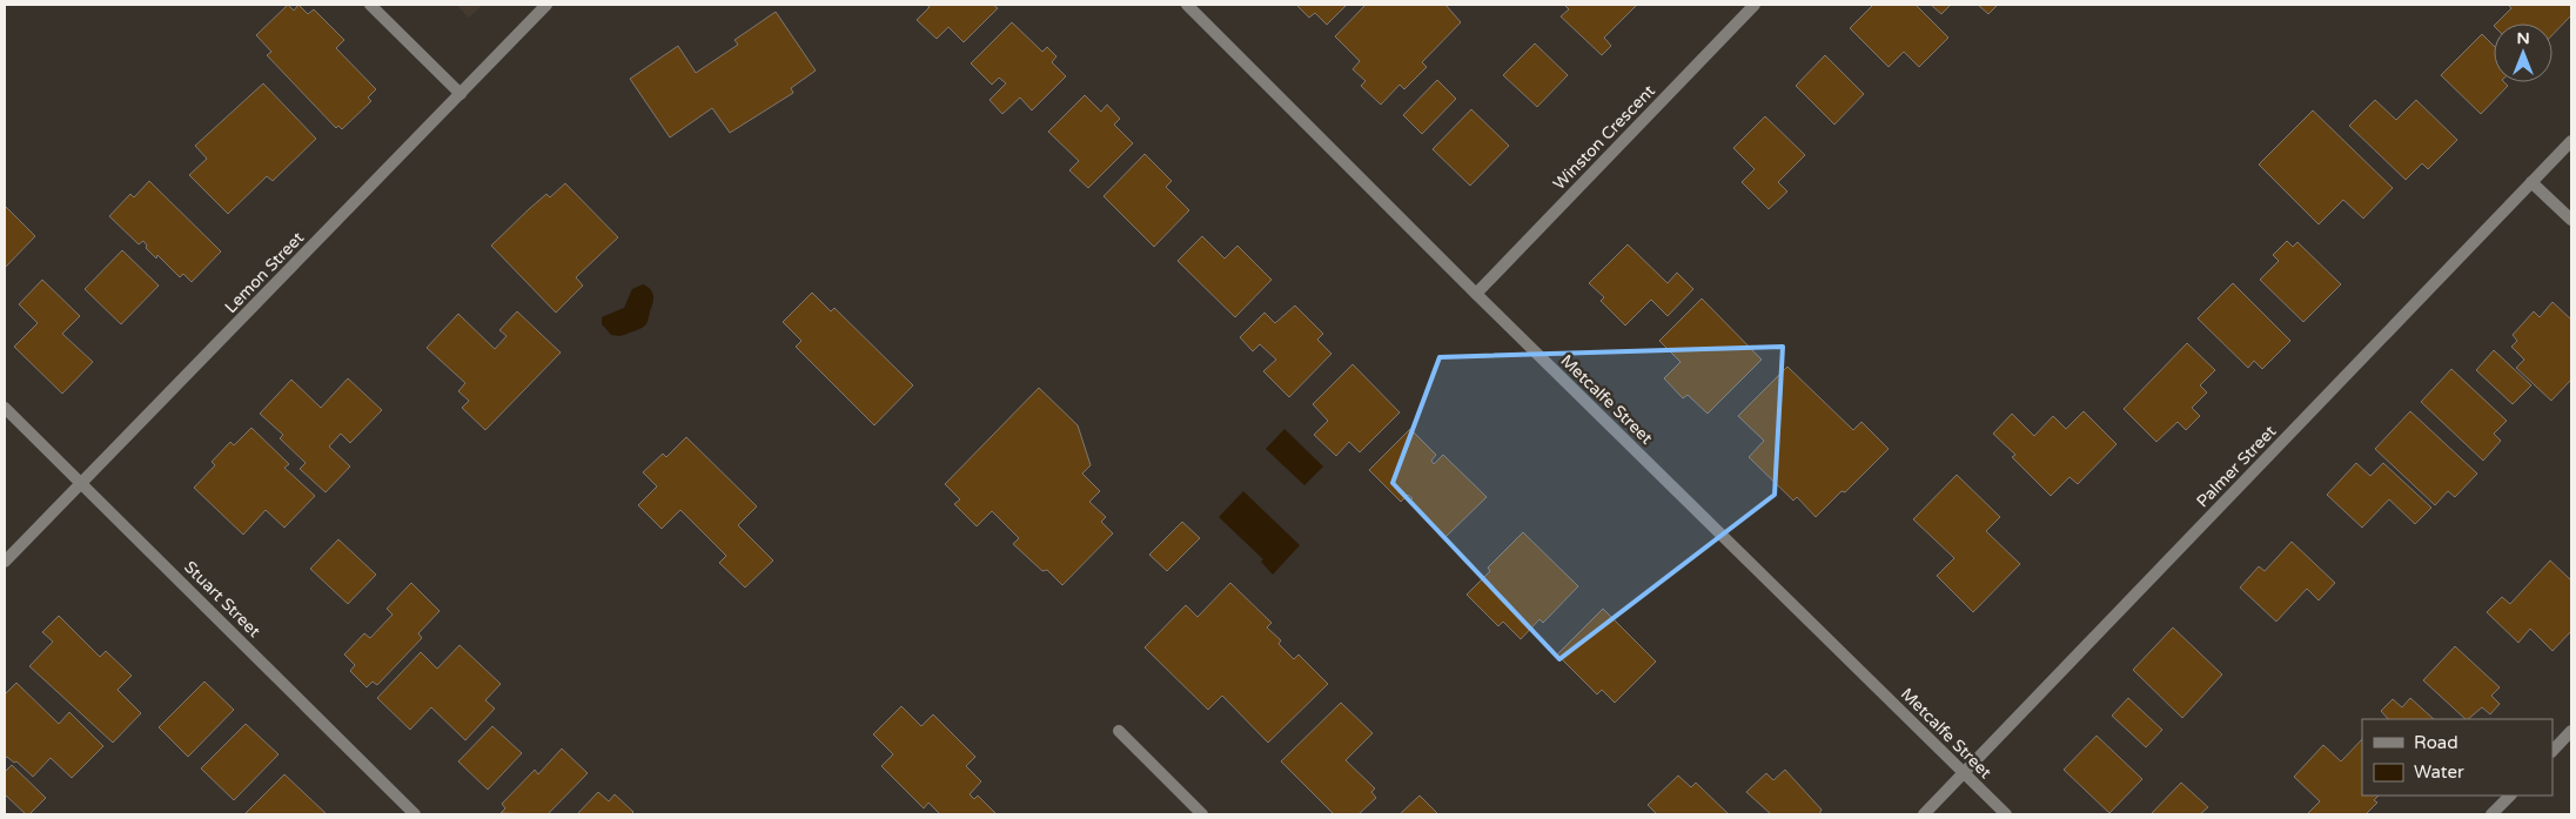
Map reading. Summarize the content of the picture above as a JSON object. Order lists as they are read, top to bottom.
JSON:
{
  "streets": {
    "street": [
      "Winston Crescent",
      "Lemon Street",
      "Metcalfe Street",
      "Palmer Street",
      "Stuart Street"
    ]
  },
  "crossings": [
    ["Winston Crescent", "Metcalfe Street"],
    ["Lemon Street", "Stuart Street"],
    ["Metcalfe Street", "Palmer Street"]
  ],
  "legend": ["Road", "Water"],
  "north": "top"
}
